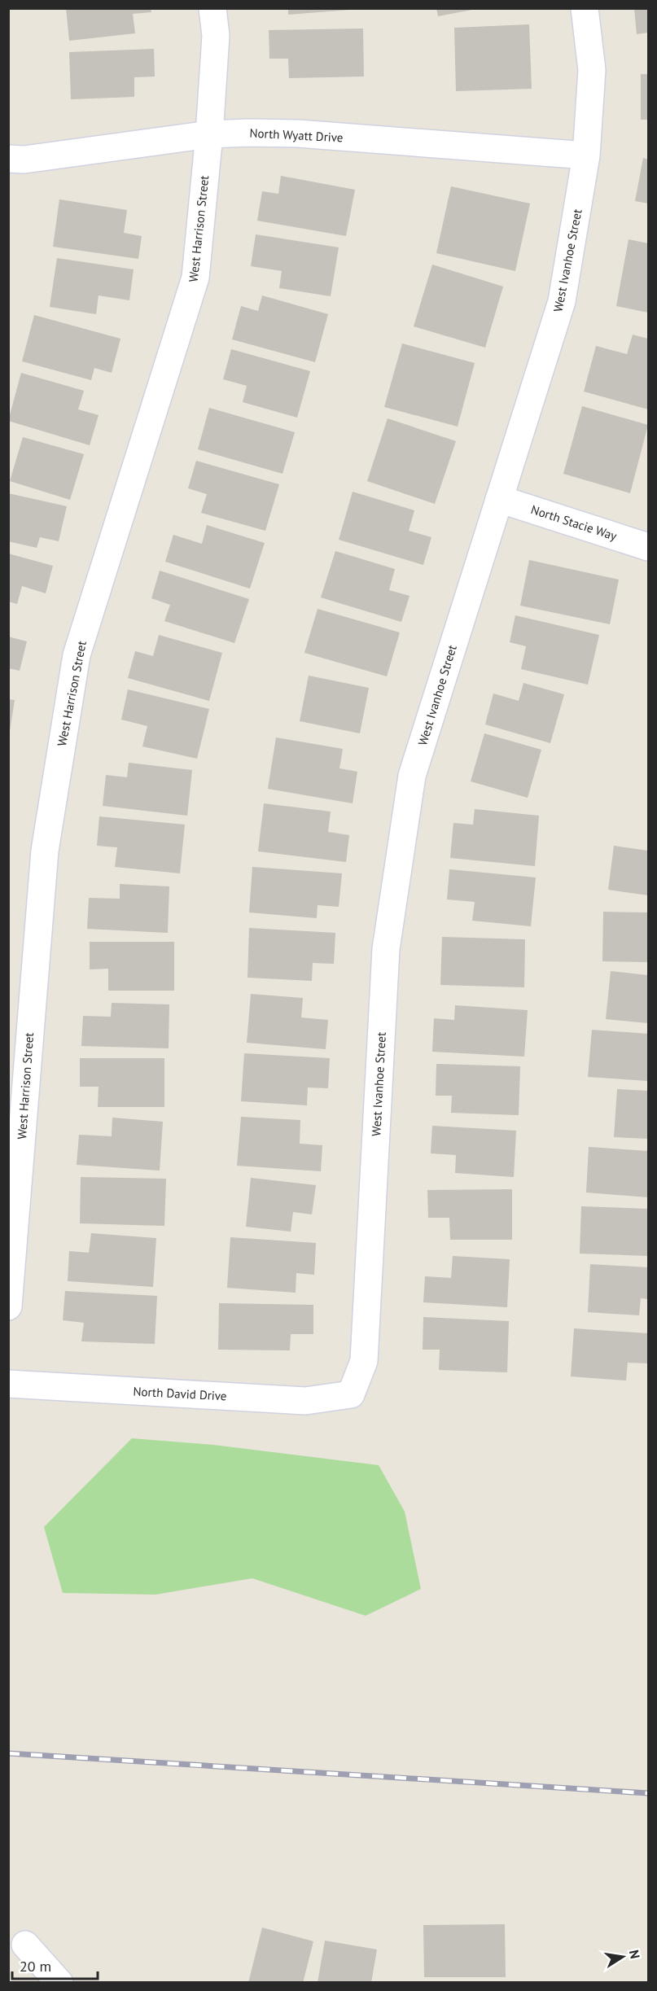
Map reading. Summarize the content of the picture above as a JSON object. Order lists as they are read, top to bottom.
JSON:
{
  "streets": {
    "street": [
      "North Wyatt Drive",
      "West Harrison Street",
      "West Ivanhoe Street",
      "North Stacie Way",
      "North David Drive"
    ]
  },
  "crossings": [
    ["North Wyatt Drive", "West Harrison Street"],
    ["North Wyatt Drive", "West Ivanhoe Street"],
    ["West Ivanhoe Street", "North Stacie Way"],
    ["West Ivanhoe Street", "North David Drive"]
  ],
  "scale_bar": "20 m",
  "north": "right"
}
